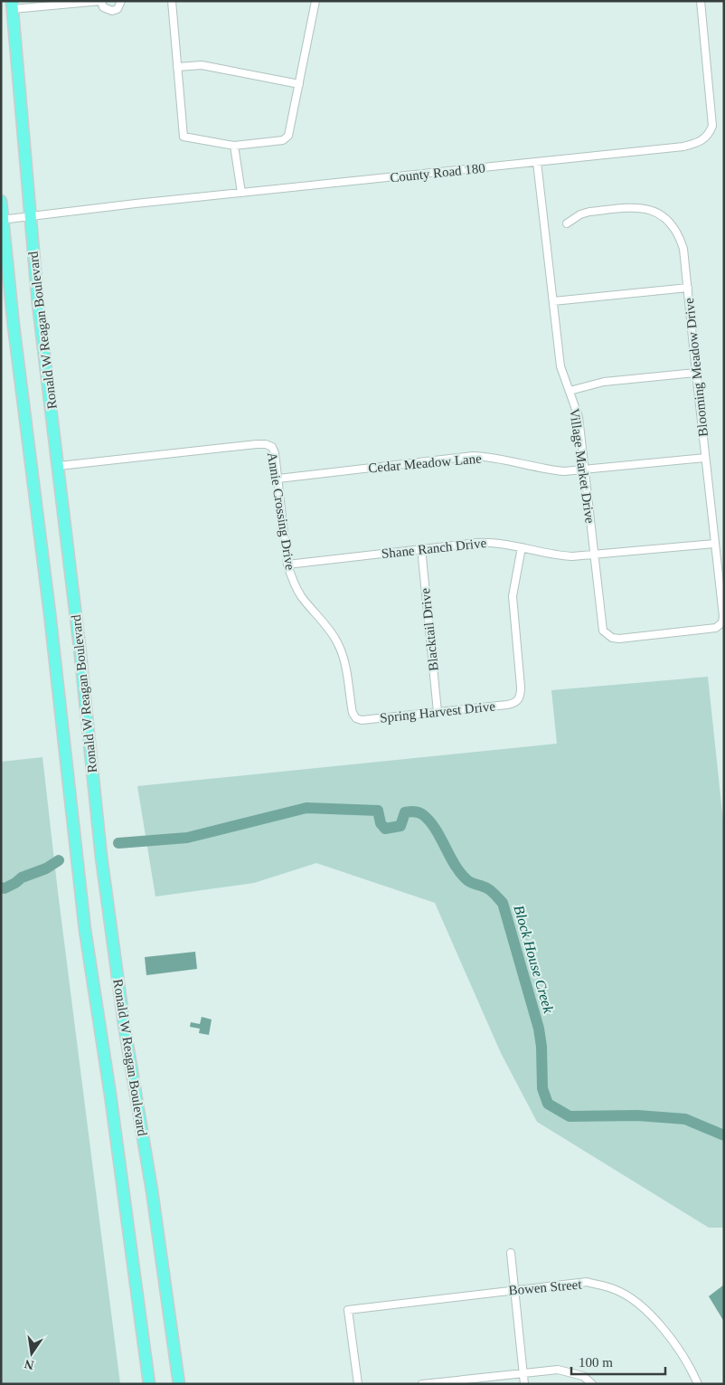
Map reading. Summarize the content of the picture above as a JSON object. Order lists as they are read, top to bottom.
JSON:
{
  "streets": {
    "main road": ["Ronald W Reagan Boulevard"],
    "street": [
      "County Road 180",
      "Blooming Meadow Drive",
      "Cedar Meadow Lane",
      "Village Market Drive",
      "Annie Crossing Drive",
      "Shane Ranch Drive",
      "Blacktail Drive",
      "Spring Harvest Drive",
      "Bowen Street"
    ]
  },
  "crossings": [
    ["County Road 180", "Ronald W Reagan Boulevard"],
    ["County Road 180", "Village Market Drive"],
    ["Ronald W Reagan Boulevard", "Annie Crossing Drive"],
    ["Blooming Meadow Drive", "Cedar Meadow Lane"],
    ["Blooming Meadow Drive", "Village Market Drive"],
    ["Blooming Meadow Drive", "Shane Ranch Drive"],
    ["Cedar Meadow Lane", "Village Market Drive"],
    ["Cedar Meadow Lane", "Annie Crossing Drive"],
    ["Village Market Drive", "Shane Ranch Drive"],
    ["Annie Crossing Drive", "Shane Ranch Drive"],
    ["Annie Crossing Drive", "Spring Harvest Drive"],
    ["Shane Ranch Drive", "Blacktail Drive"],
    ["Shane Ranch Drive", "Spring Harvest Drive"],
    ["Blacktail Drive", "Spring Harvest Drive"]
  ],
  "water": ["Block House Creek"],
  "scale_bar": "100 m",
  "north": "bottom"
}
